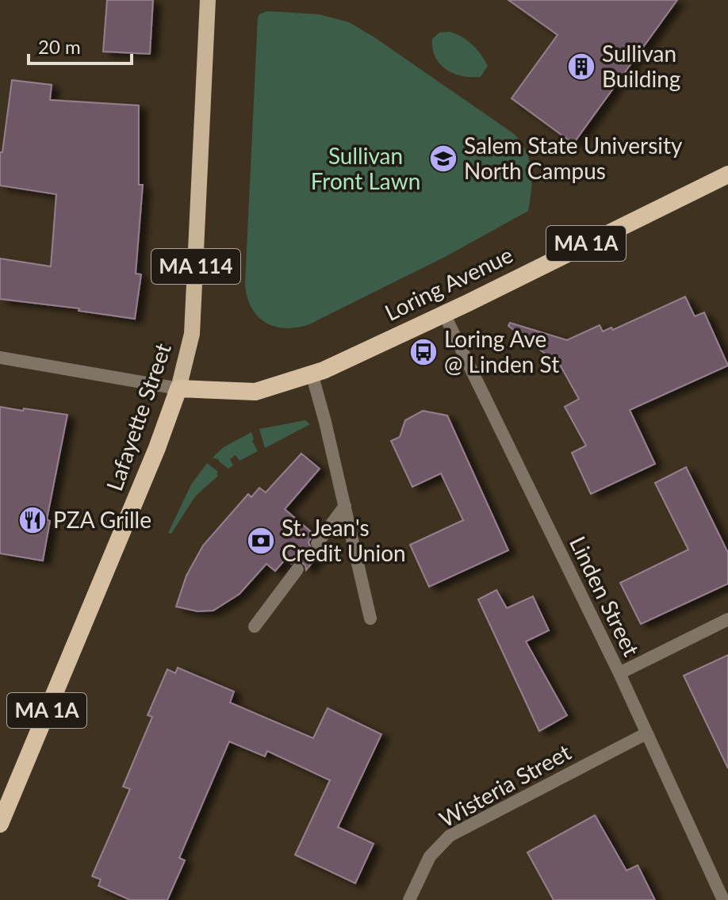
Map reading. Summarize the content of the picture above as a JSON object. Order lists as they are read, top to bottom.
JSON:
{
  "streets": {
    "highway": ["MA 1A", "Loring Avenue", "Lafayette Street"],
    "main road": ["MA 114"],
    "street": ["Linden Street", "Wisteria Street"]
  },
  "crossings": [
    ["Loring Avenue", "Lafayette Street"],
    ["Loring Avenue", "Linden Street"],
    ["Linden Street", "Wisteria Street"]
  ],
  "parks": ["Sullivan Front Lawn"],
  "places": {
    "building": ["Sullivan Building"],
    "school or university": ["Salem State University North Campus"],
    "bus stop": ["Loring Ave @ Linden St"],
    "restaurant": ["PZA Grille"],
    "bank": ["St. Jean's Credit Union"]
  },
  "scale_bar": "20 m"
}
